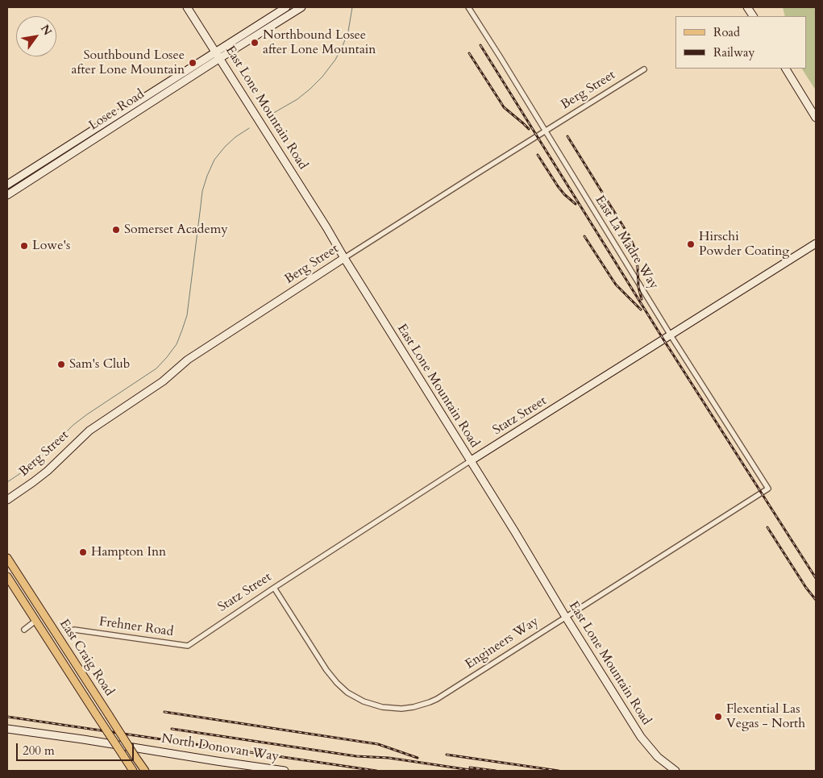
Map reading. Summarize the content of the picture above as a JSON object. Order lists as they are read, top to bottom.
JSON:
{
  "streets": {
    "main road": ["East Craig Road"],
    "street": [
      "Berg Street",
      "East Lone Mountain Road",
      "Losee Road",
      "East La Madre Way",
      "Statz Street",
      "Frehner Road",
      "Engineers Way",
      "North Donovan Way"
    ]
  },
  "crossings": [
    ["Berg Street", "East Lone Mountain Road"],
    ["Berg Street", "East La Madre Way"],
    ["East Lone Mountain Road", "Losee Road"],
    ["East Lone Mountain Road", "Statz Street"],
    ["East Lone Mountain Road", "Engineers Way"],
    ["East La Madre Way", "Statz Street"],
    ["East La Madre Way", "Engineers Way"],
    ["Statz Street", "Frehner Road"],
    ["Statz Street", "Engineers Way"]
  ],
  "places": [
    "Northbound Losee after Lone Mountain",
    "Southbound Losee after Lone Mountain",
    "Somerset Academy",
    "Hirschi Powder Coating",
    "Lowe's",
    "Sam's Club",
    "Hampton Inn",
    "Flexential Las Vegas - North"
  ],
  "legend": ["Road", "Railway"],
  "scale_bar": "200 m",
  "north": "top right"
}
